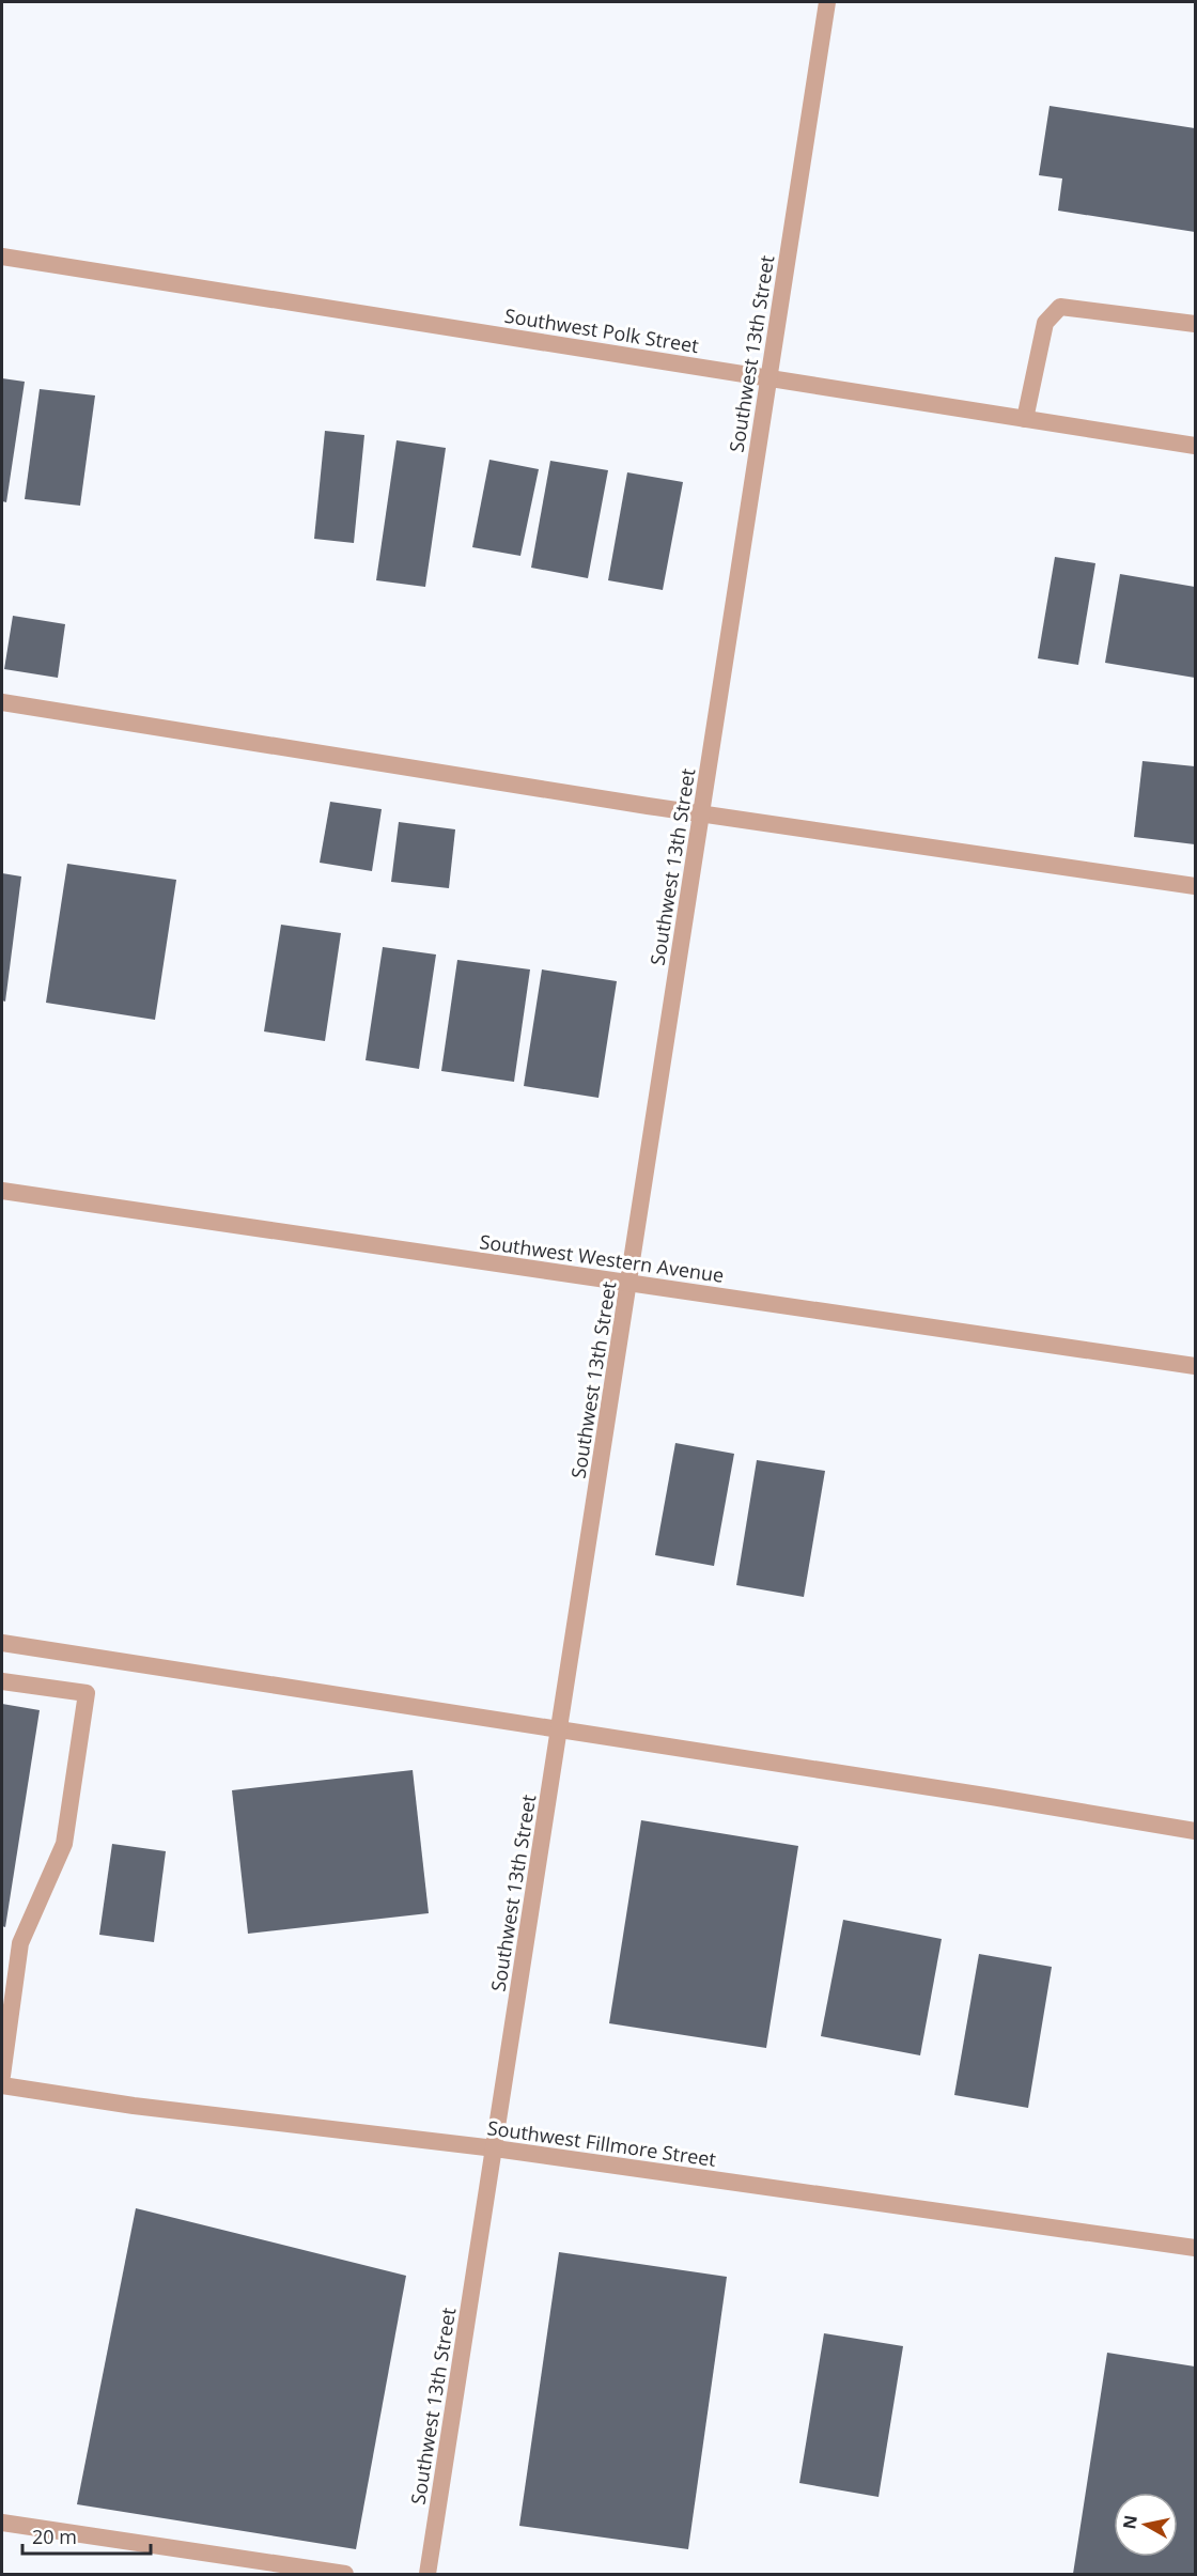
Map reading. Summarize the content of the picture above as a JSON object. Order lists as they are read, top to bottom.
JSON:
{
  "streets": {
    "street": [
      "Southwest Polk Street",
      "Southwest 13th Street",
      "Southwest Western Avenue",
      "Southwest Fillmore Street"
    ]
  },
  "crossings": [
    ["Southwest Polk Street", "Southwest 13th Street"],
    ["Southwest 13th Street", "Southwest Western Avenue"],
    ["Southwest 13th Street", "Southwest Fillmore Street"]
  ],
  "scale_bar": "20 m",
  "north": "left"
}
